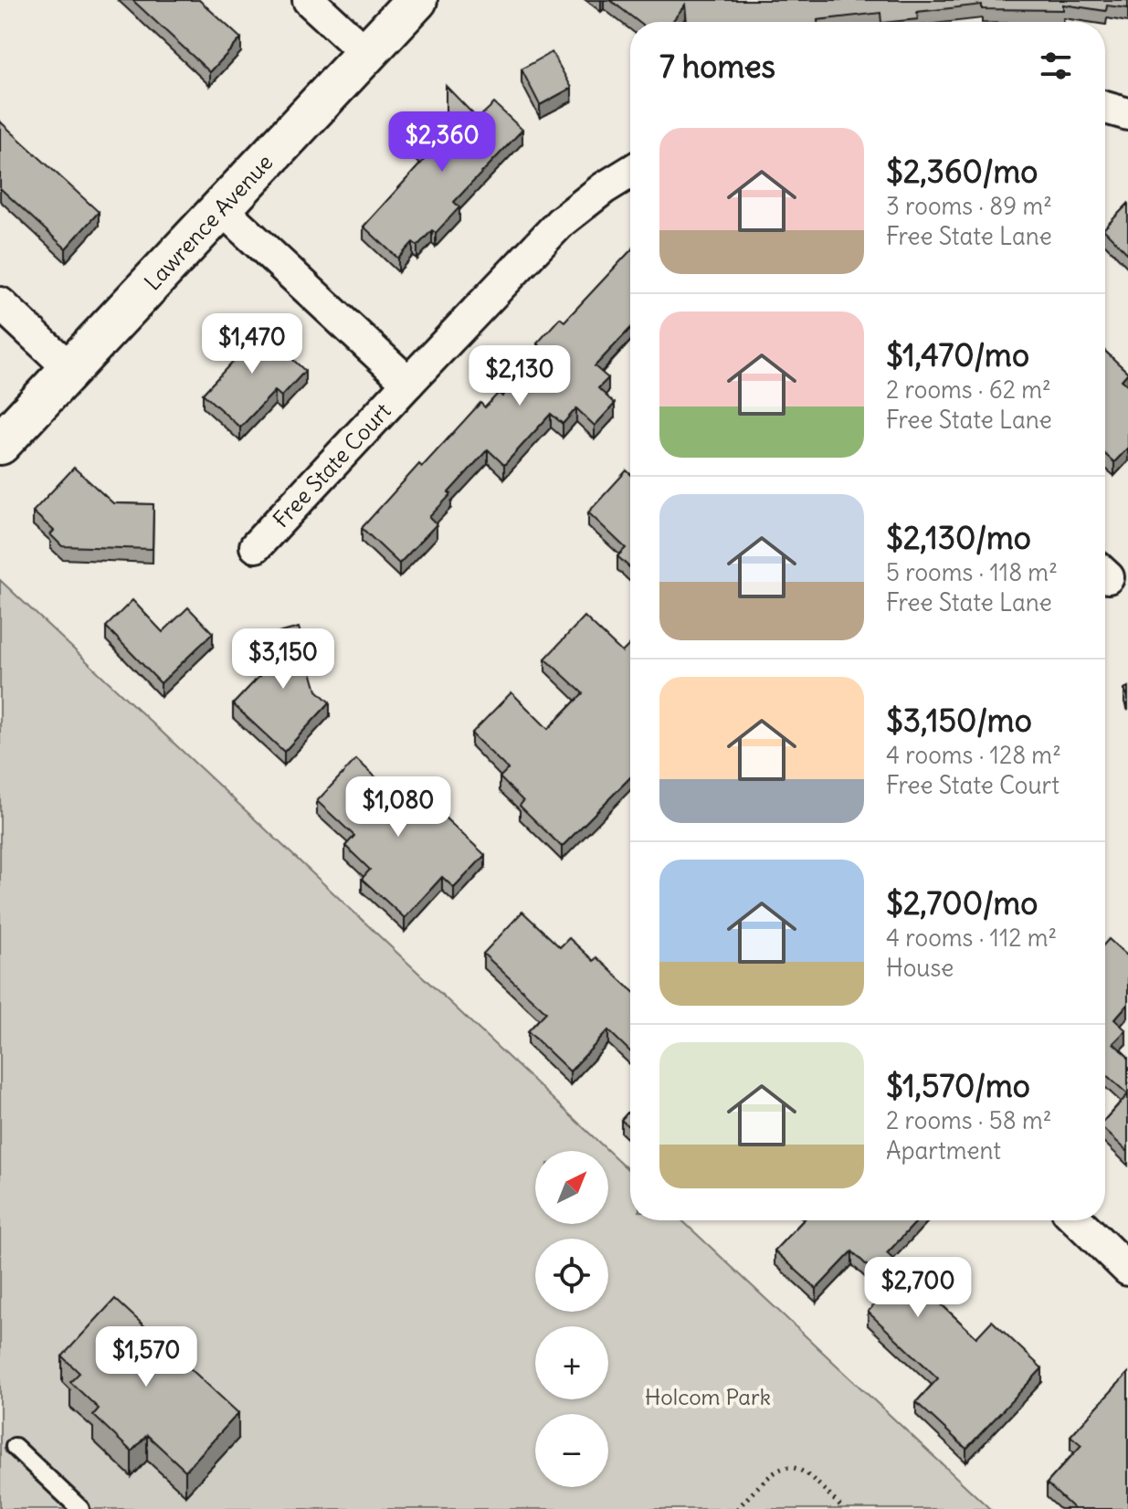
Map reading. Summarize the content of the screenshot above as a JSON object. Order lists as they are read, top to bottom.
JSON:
{
  "streets": {
    "street": ["Lawrence Avenue", "Free State Court"]
  },
  "parks": ["Holcom Park"],
  "north": "top right",
  "page": {
    "heading": "7 homes",
    "list": [
      {
        "name": "$2,360/mo",
        "note": "3 rooms · 89 m² · Free State Lane"
      },
      {
        "name": "$1,470/mo",
        "note": "2 rooms · 62 m² · Free State Lane"
      },
      {
        "name": "$2,130/mo",
        "note": "5 rooms · 118 m² · Free State Lane"
      },
      {
        "name": "$3,150/mo",
        "note": "4 rooms · 128 m² · Free State Court"
      },
      {
        "name": "$2,700/mo",
        "note": "4 rooms · 112 m² · House"
      },
      {
        "name": "$1,570/mo",
        "note": "2 rooms · 58 m² · Apartment"
      }
    ],
    "price": [
      "$2,360",
      "$1,470",
      "$2,130",
      "$3,150",
      "$1,080",
      "$2,700",
      "$1,570"
    ],
    "map_buttons": ["+", "−"]
  }
}
